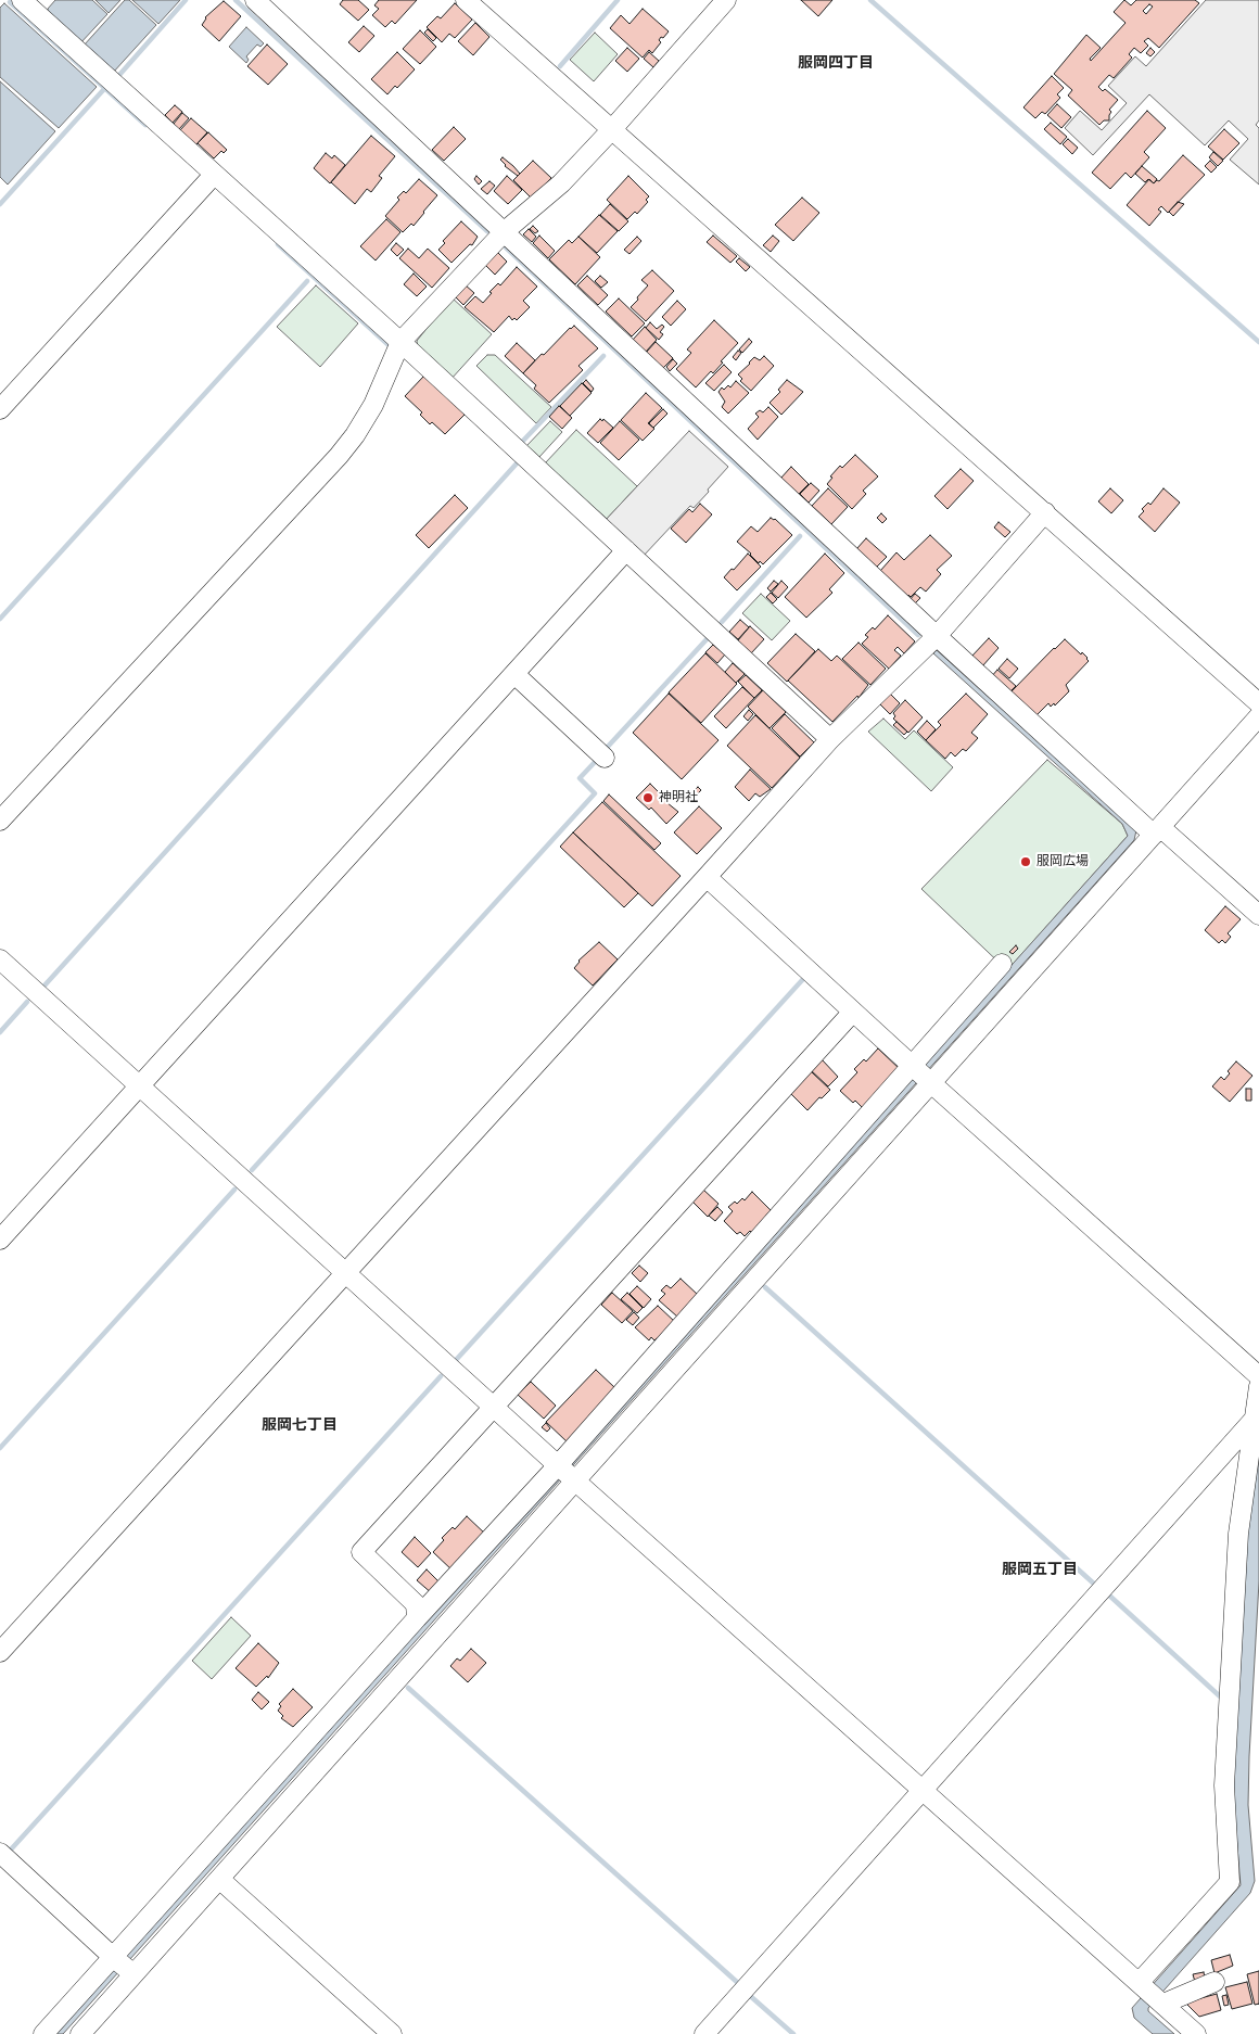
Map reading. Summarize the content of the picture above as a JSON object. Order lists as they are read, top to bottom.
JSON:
{
  "districts": ["服岡四丁目", "服岡七丁目", "服岡五丁目"],
  "places": ["神明社", "服岡広場"]
}
